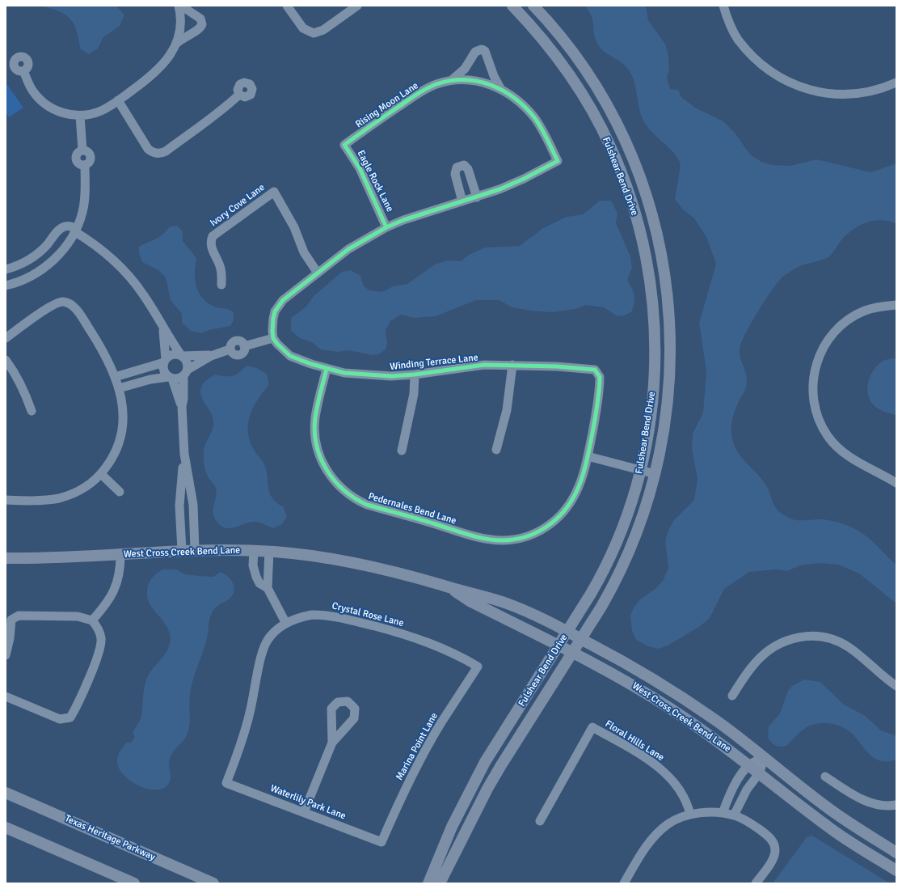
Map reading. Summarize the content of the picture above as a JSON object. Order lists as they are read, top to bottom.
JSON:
{
  "streets": {
    "main road": ["Fulshear Bend Drive", "West Cross Creek Bend Lane", "Texas Heritage Parkway"],
    "street": [
      "Rising Moon Lane",
      "Eagle Rock Lane",
      "Ivory Cove Lane",
      "Winding Terrace Lane",
      "Pedernales Bend Lane",
      "Crystal Rose Lane",
      "Floral Hills Lane",
      "Marina Point Lane",
      "Waterlily Park Lane"
    ]
  },
  "crossings": [
    ["Rising Moon Lane", "Eagle Rock Lane"],
    ["Fulshear Bend Drive", "West Cross Creek Bend Lane"],
    ["Winding Terrace Lane", "Pedernales Bend Lane"],
    ["Crystal Rose Lane", "Marina Point Lane"],
    ["Crystal Rose Lane", "Waterlily Park Lane"],
    ["Marina Point Lane", "Waterlily Park Lane"]
  ]
}
